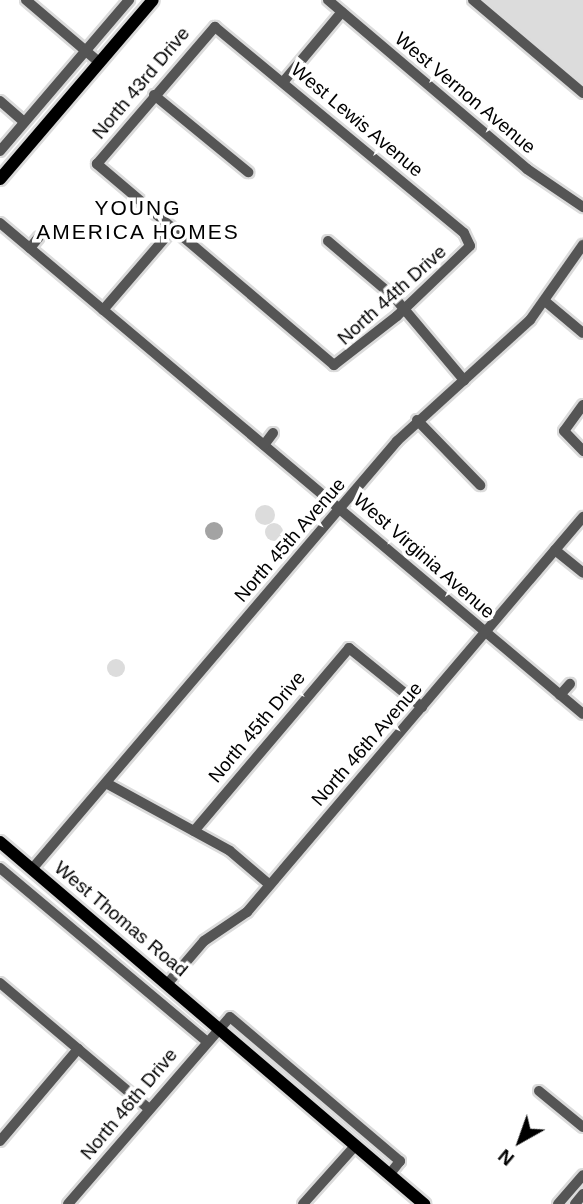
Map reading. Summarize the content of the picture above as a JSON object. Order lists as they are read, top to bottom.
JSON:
{
  "streets": {
    "main road": ["West Thomas Road"],
    "street": [
      "North 43rd Drive",
      "West Vernon Avenue",
      "West Lewis Avenue",
      "North 44th Drive",
      "North 45th Avenue",
      "West Virginia Avenue",
      "North 45th Drive",
      "North 46th Avenue",
      "North 46th Drive"
    ]
  },
  "crossings": [
    ["North 43rd Drive", "West Lewis Avenue"],
    ["North 43rd Drive", "North 44th Drive"],
    ["West Lewis Avenue", "North 44th Drive"],
    ["North 45th Avenue", "West Virginia Avenue"],
    ["North 45th Avenue", "West Thomas Road"],
    ["West Virginia Avenue", "North 46th Avenue"],
    ["North 45th Drive", "North 46th Avenue"],
    ["North 46th Avenue", "West Thomas Road"],
    ["West Thomas Road", "North 46th Drive"]
  ],
  "districts": ["YOUNG AMERICA HOMES"],
  "north": "bottom left"
}
